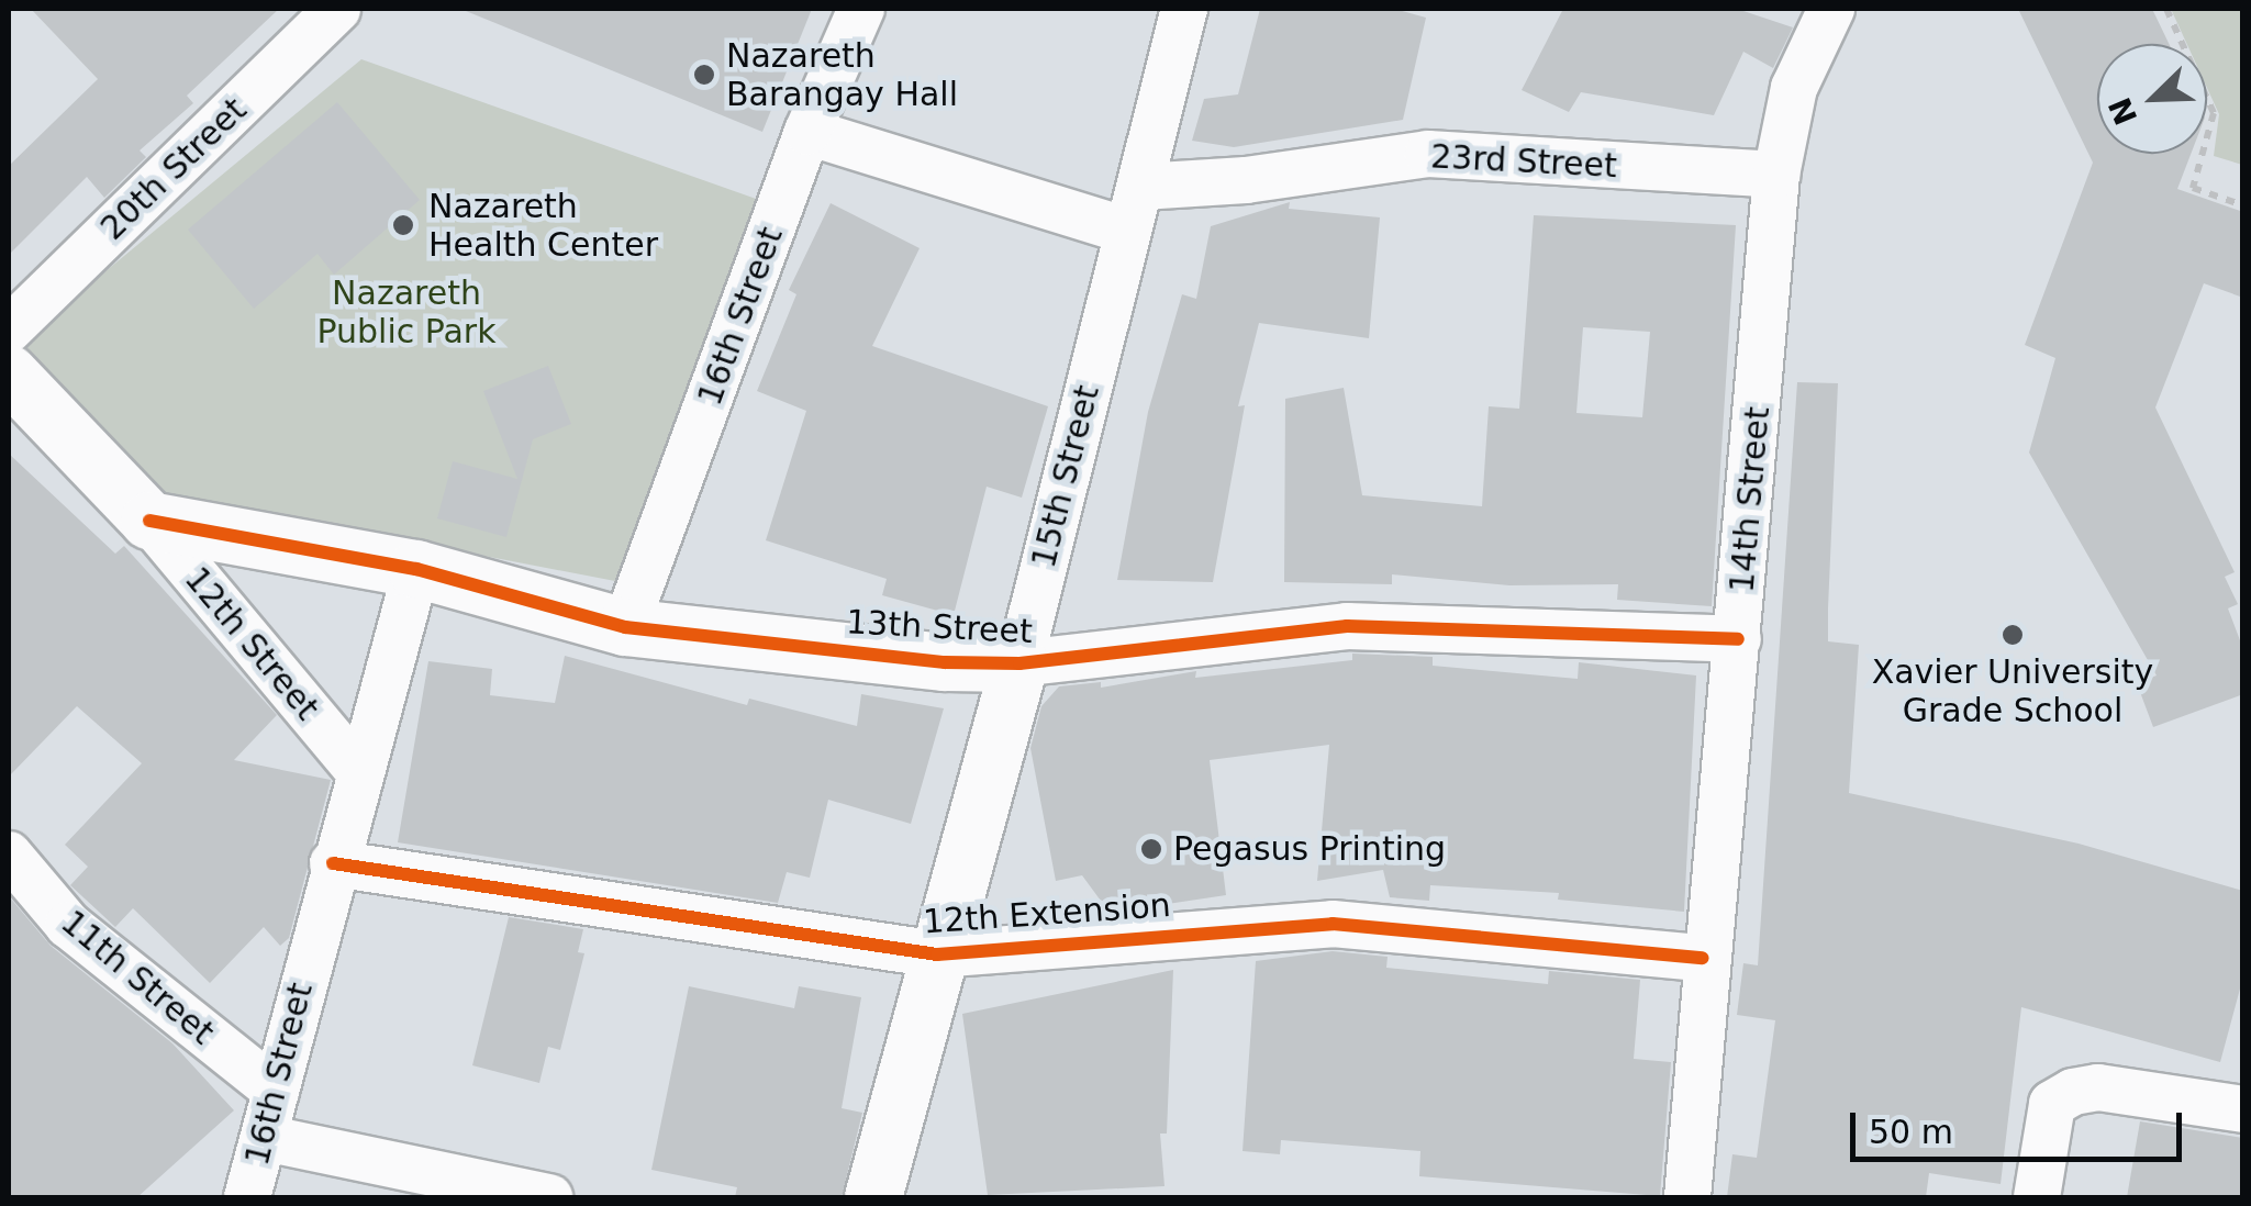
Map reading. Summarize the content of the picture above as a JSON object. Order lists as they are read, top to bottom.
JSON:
{
  "streets": {
    "street": [
      "23rd Street",
      "20th Street",
      "16th Street",
      "15th Street",
      "14th Street",
      "13th Street",
      "12th Street",
      "12th Extension",
      "11th Street"
    ]
  },
  "crossings": [
    ["23rd Street", "15th Street"],
    ["23rd Street", "14th Street"],
    ["16th Street", "13th Street"],
    ["16th Street", "12th Street"],
    ["16th Street", "12th Extension"],
    ["16th Street", "11th Street"],
    ["15th Street", "13th Street"],
    ["15th Street", "12th Extension"],
    ["14th Street", "13th Street"],
    ["14th Street", "12th Extension"],
    ["13th Street", "12th Street"]
  ],
  "parks": ["Nazareth Public Park"],
  "places": [
    "Nazareth Barangay Hall",
    "Nazareth Health Center",
    "Xavier University Grade School",
    "Pegasus Printing"
  ],
  "scale_bar": "50 m",
  "north": "bottom left"
}
